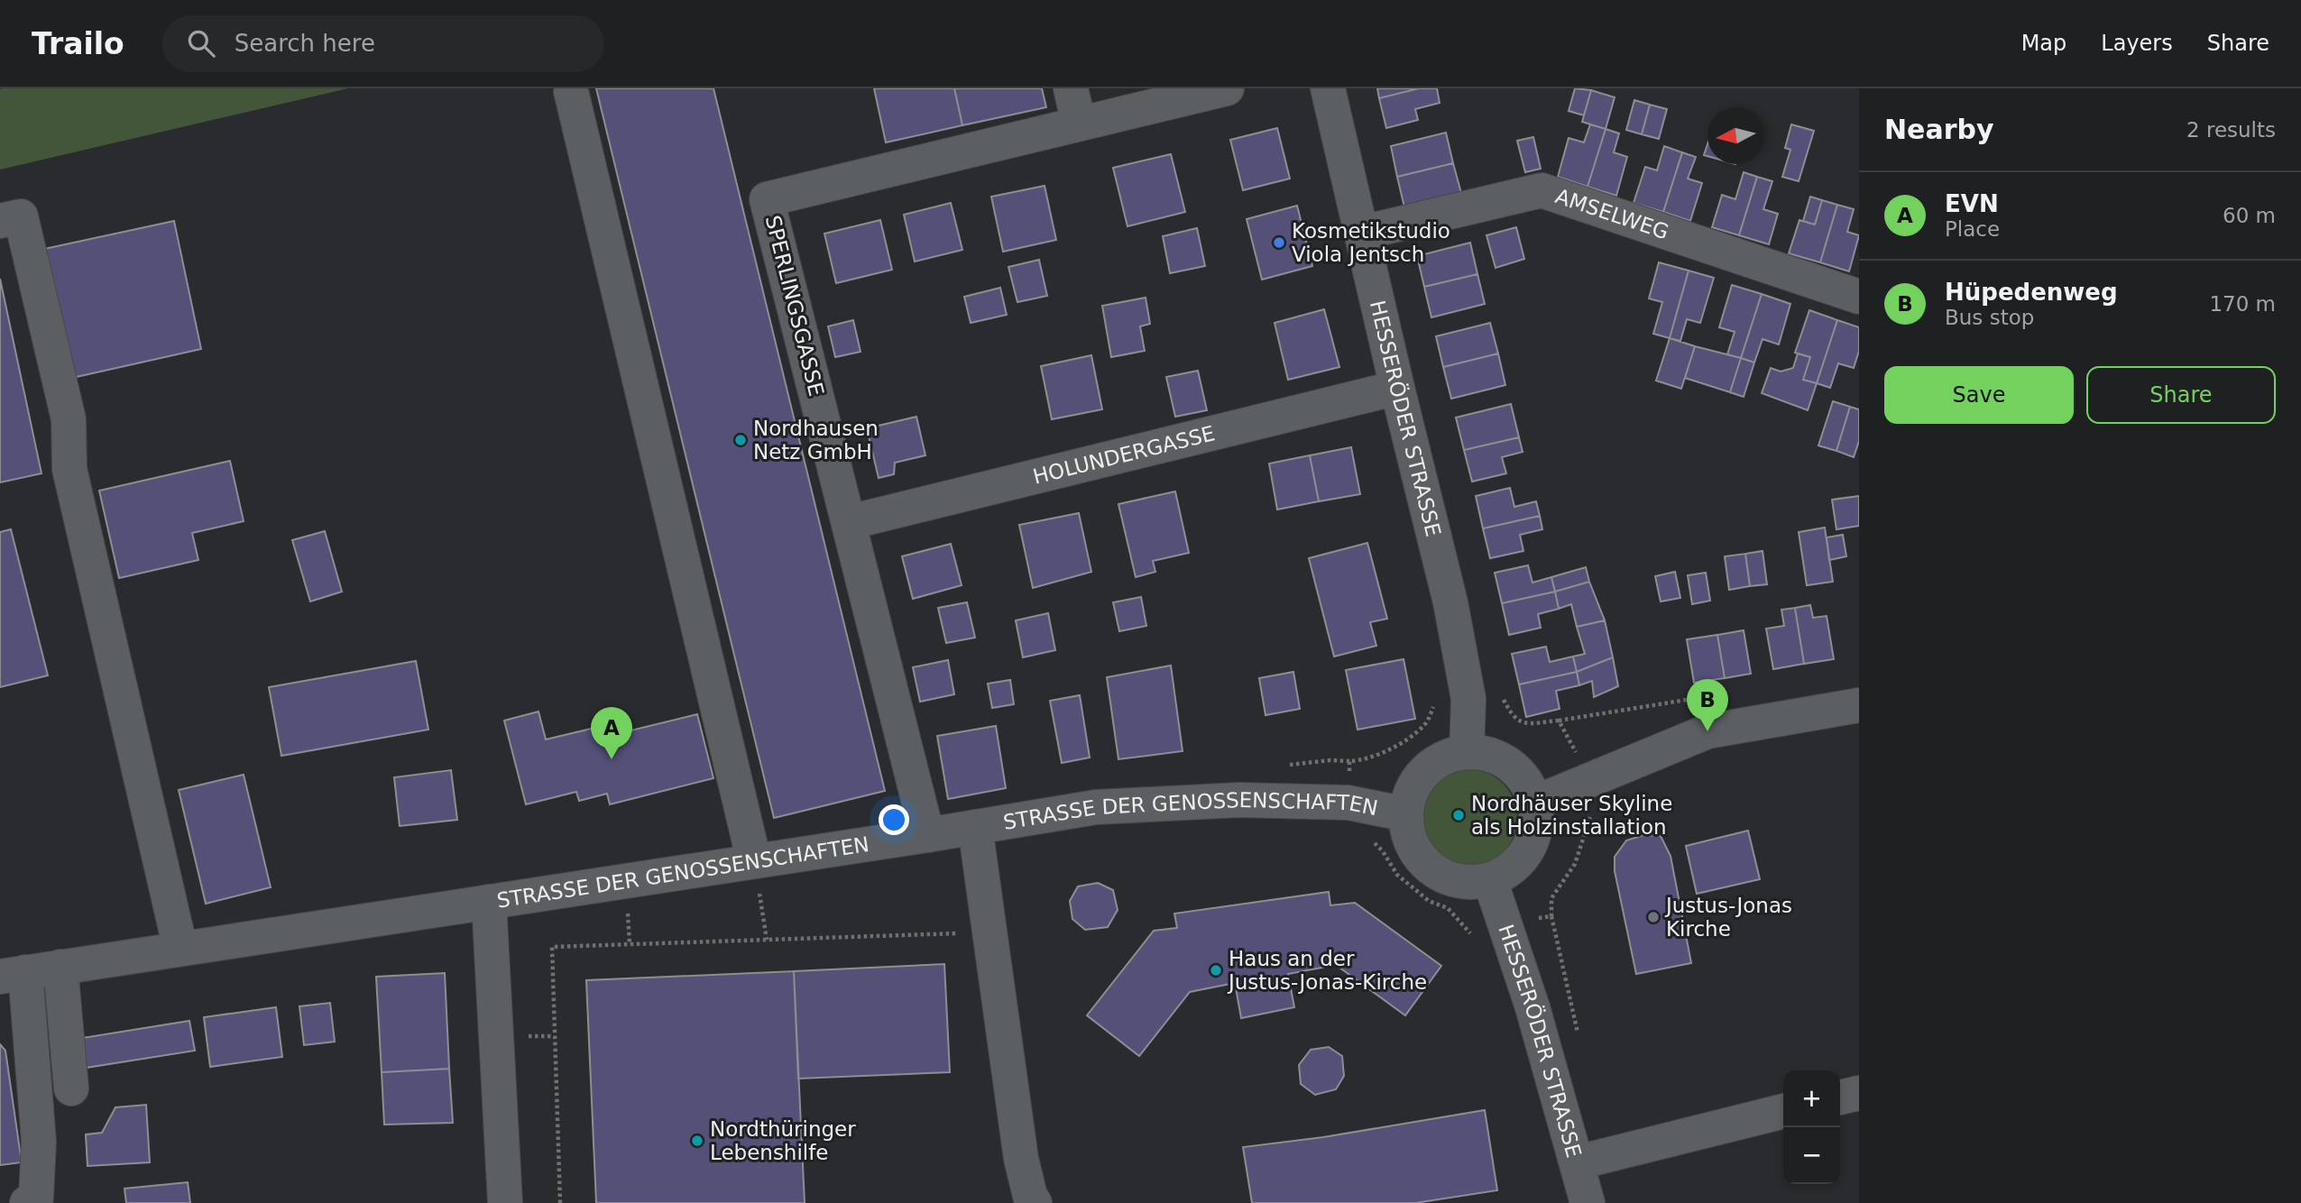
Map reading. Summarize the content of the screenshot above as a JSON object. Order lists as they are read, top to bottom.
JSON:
{
  "streets": {
    "street": [
      "AMSELWEG",
      "SPERLINGSGASSE",
      "HESSERÖDER STRASSE",
      "HOLUNDERGASSE",
      "STRASSE DER GENOSSENSCHAFTEN"
    ]
  },
  "crossings": [
    ["AMSELWEG", "HESSERÖDER STRASSE"],
    ["SPERLINGSGASSE", "HOLUNDERGASSE"],
    ["SPERLINGSGASSE", "STRASSE DER GENOSSENSCHAFTEN"],
    ["HESSERÖDER STRASSE", "HOLUNDERGASSE"],
    ["HESSERÖDER STRASSE", "STRASSE DER GENOSSENSCHAFTEN"]
  ],
  "places": [
    "Kosmetikstudio Viola Jentsch",
    "Nordhausen Netz GmbH",
    "Nordhäuser Skyline als Holzinstallation",
    "Justus-Jonas Kirche",
    "Haus an der Justus-Jonas-Kirche",
    "Nordthüringer Lebenshilfe"
  ],
  "north": "left",
  "page": {
    "header": "Trailo",
    "search": "Search here",
    "nav": ["Map", "Layers", "Share"],
    "heading": ["Nearby", "2 results"],
    "list": [
      {
        "mark": "A",
        "name": "EVN",
        "note": "Place",
        "value": "60 m"
      },
      {
        "mark": "B",
        "name": "Hüpedenweg",
        "note": "Bus stop",
        "value": "170 m"
      }
    ],
    "buttons": ["Save", "Share"],
    "pins": ["B", "A"],
    "map_buttons": ["+", "−"]
  }
}
